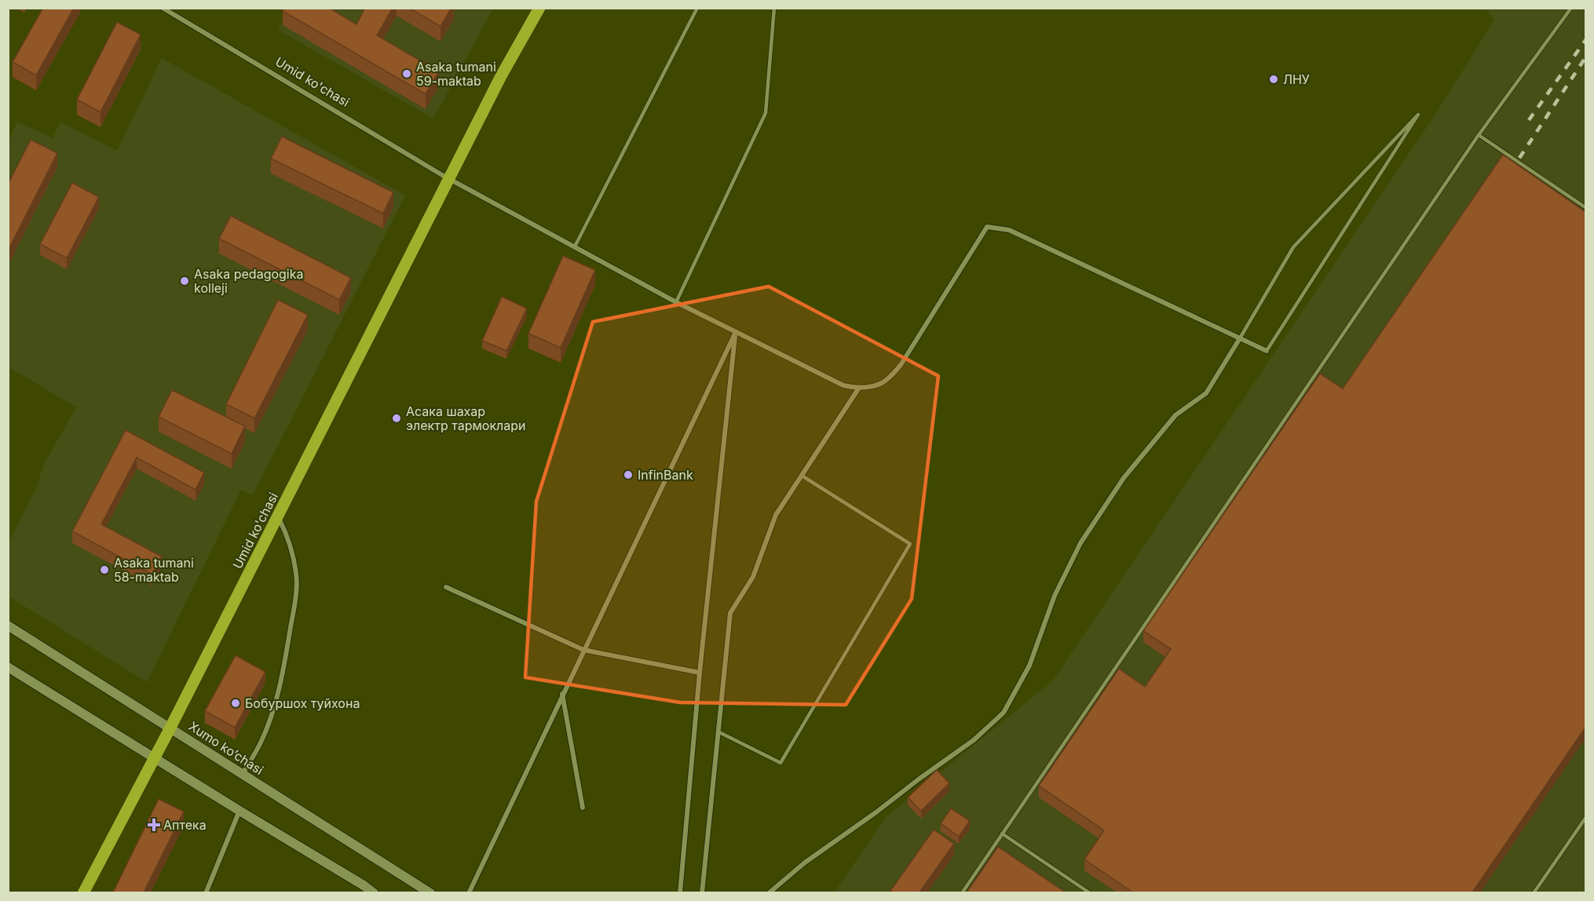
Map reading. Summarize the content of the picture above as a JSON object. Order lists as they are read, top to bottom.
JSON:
{
  "streets": {
    "main road": ["Umid ko'chasi", "Xumo ko’chasi"]
  },
  "crossings": [
    ["Umid ko'chasi", "Xumo ko’chasi"]
  ],
  "places": {
    "other": [
      "Asaka tumani 59-maktab",
      "ЛНУ",
      "Asaka pedagogika kolleji",
      "Асака шахар электр тармоклари",
      "InfinBank",
      "Asaka tumani 58-maktab",
      "Бобуршох туйхона"
    ],
    "health": ["Аптека"]
  }
}
